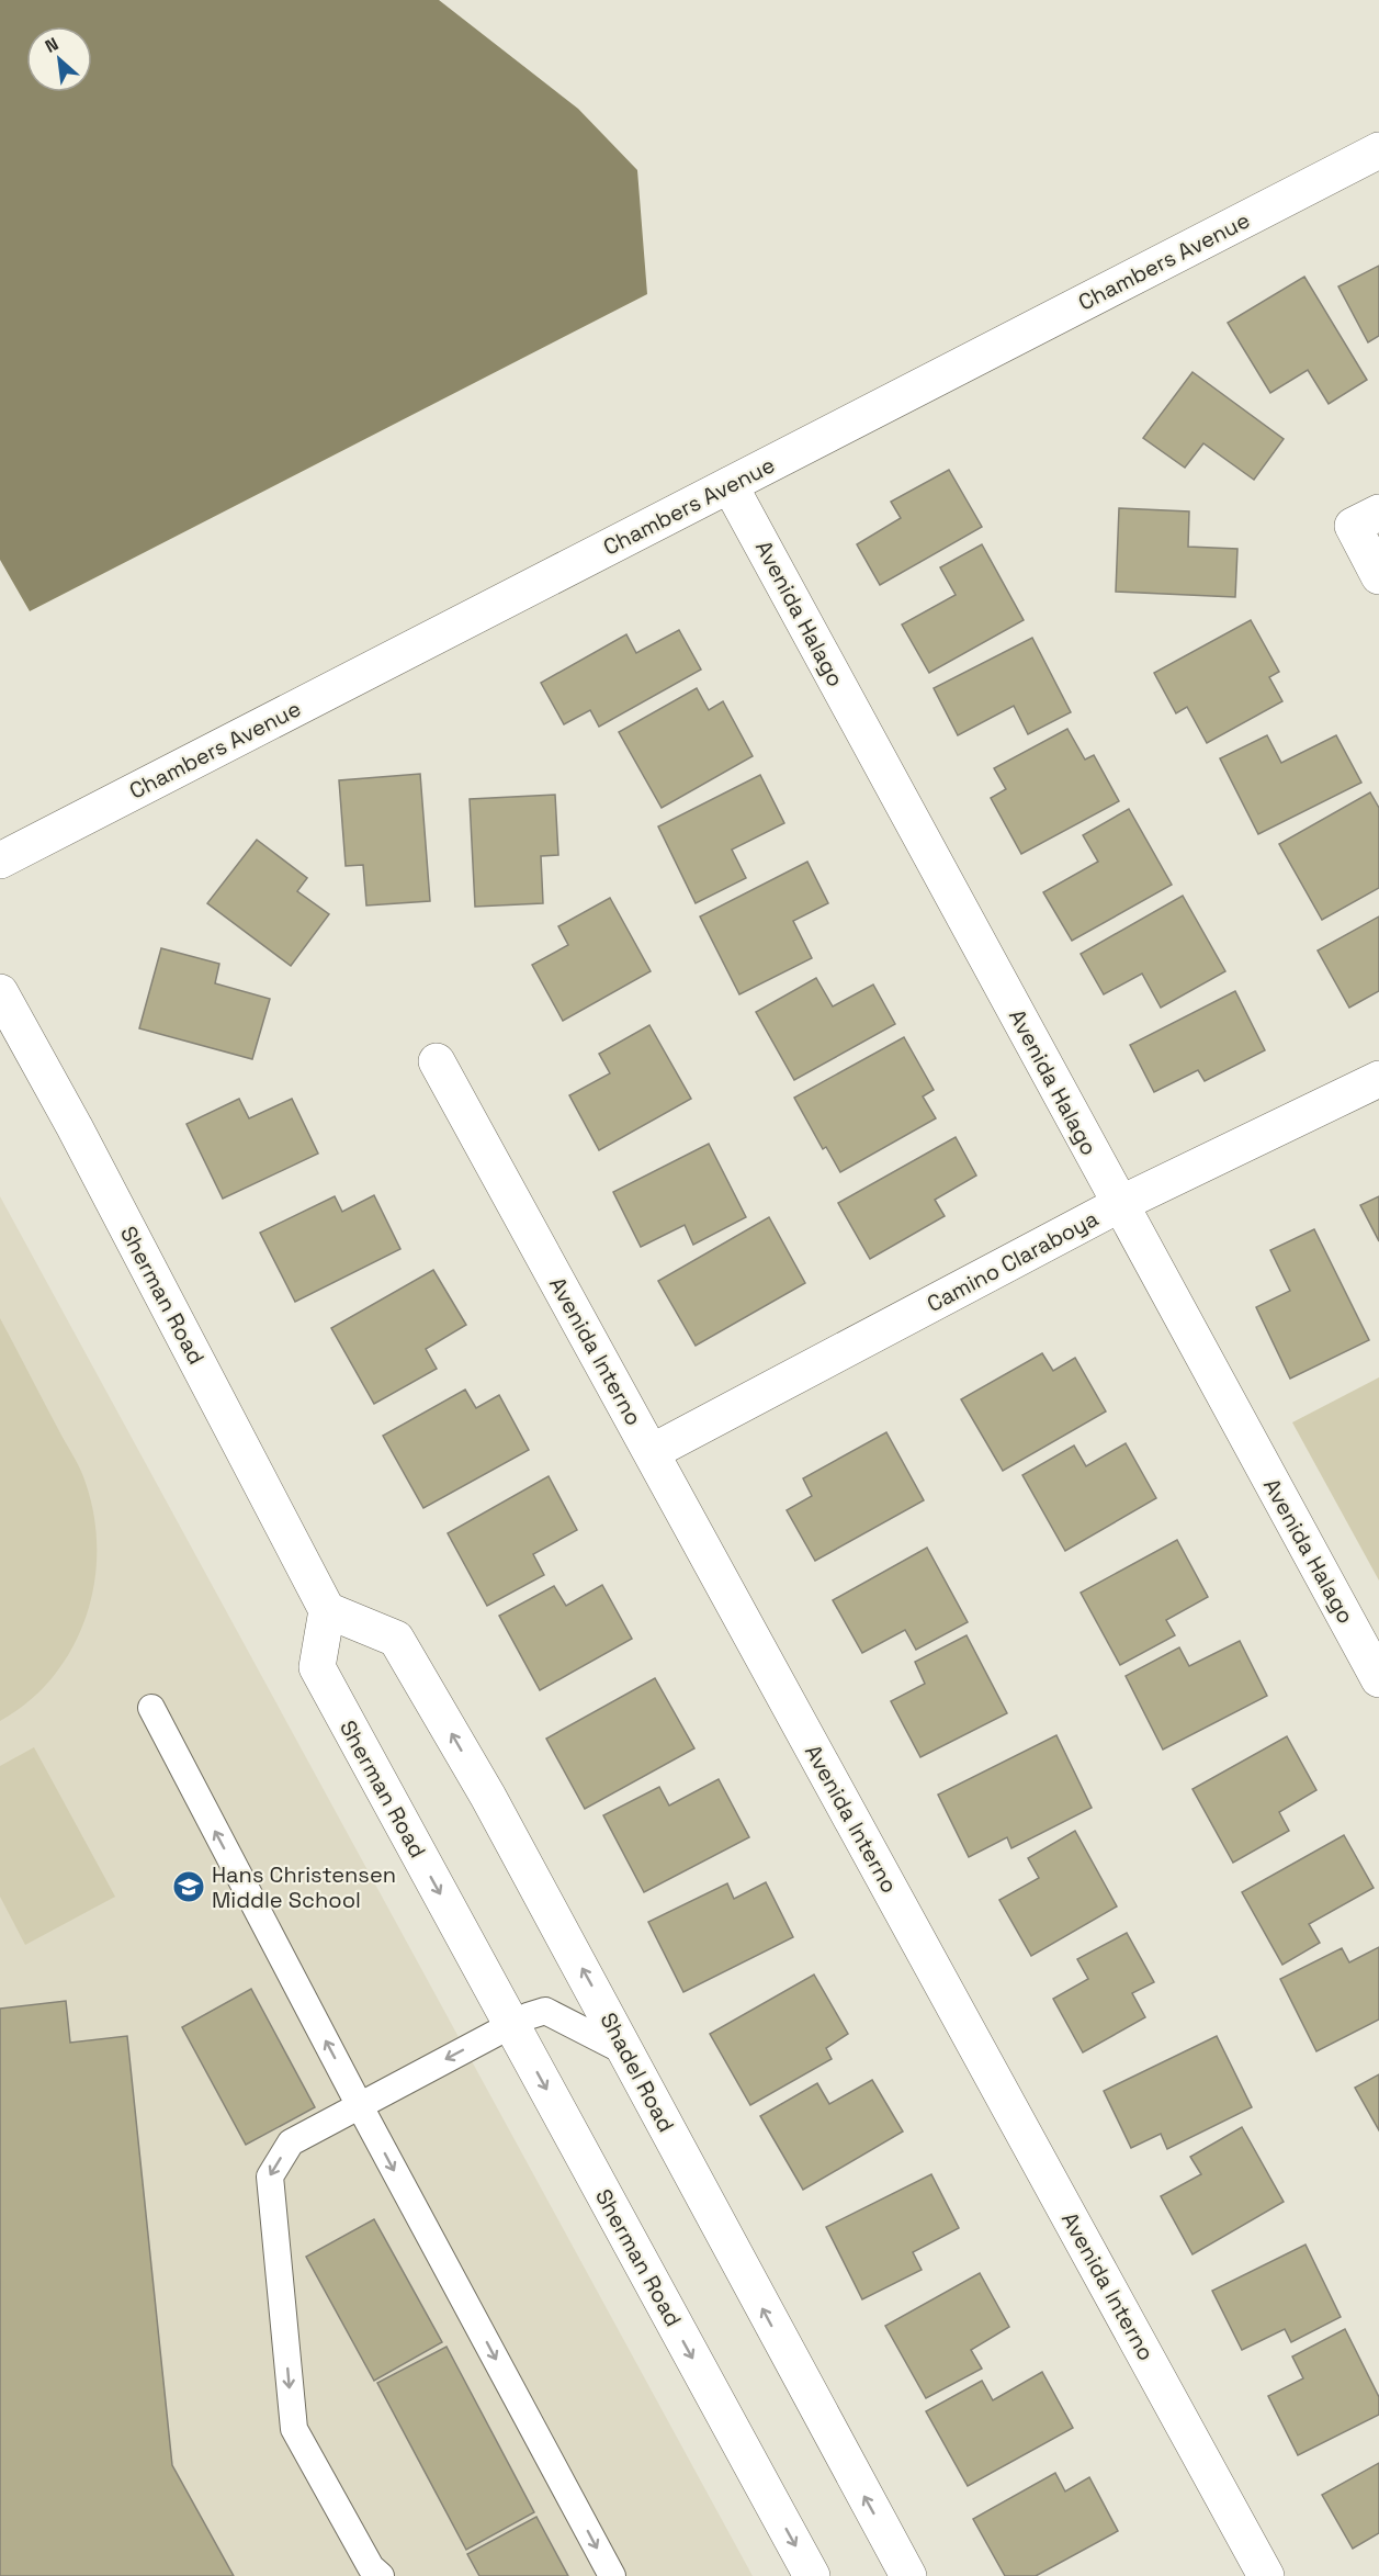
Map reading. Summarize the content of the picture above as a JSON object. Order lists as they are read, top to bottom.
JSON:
{
  "streets": {
    "street": [
      "Chambers Avenue",
      "Avenida Halago",
      "Camino Claraboya",
      "Sherman Road",
      "Avenida Interno",
      "Shadel Road"
    ]
  },
  "crossings": [
    ["Chambers Avenue", "Avenida Halago"],
    ["Avenida Halago", "Camino Claraboya"],
    ["Camino Claraboya", "Avenida Interno"],
    ["Sherman Road", "Shadel Road"]
  ],
  "one_way": ["Sherman Road", "Shadel Road"],
  "places": {
    "school or university": ["Hans Christensen Middle School"]
  },
  "north": "top left"
}
